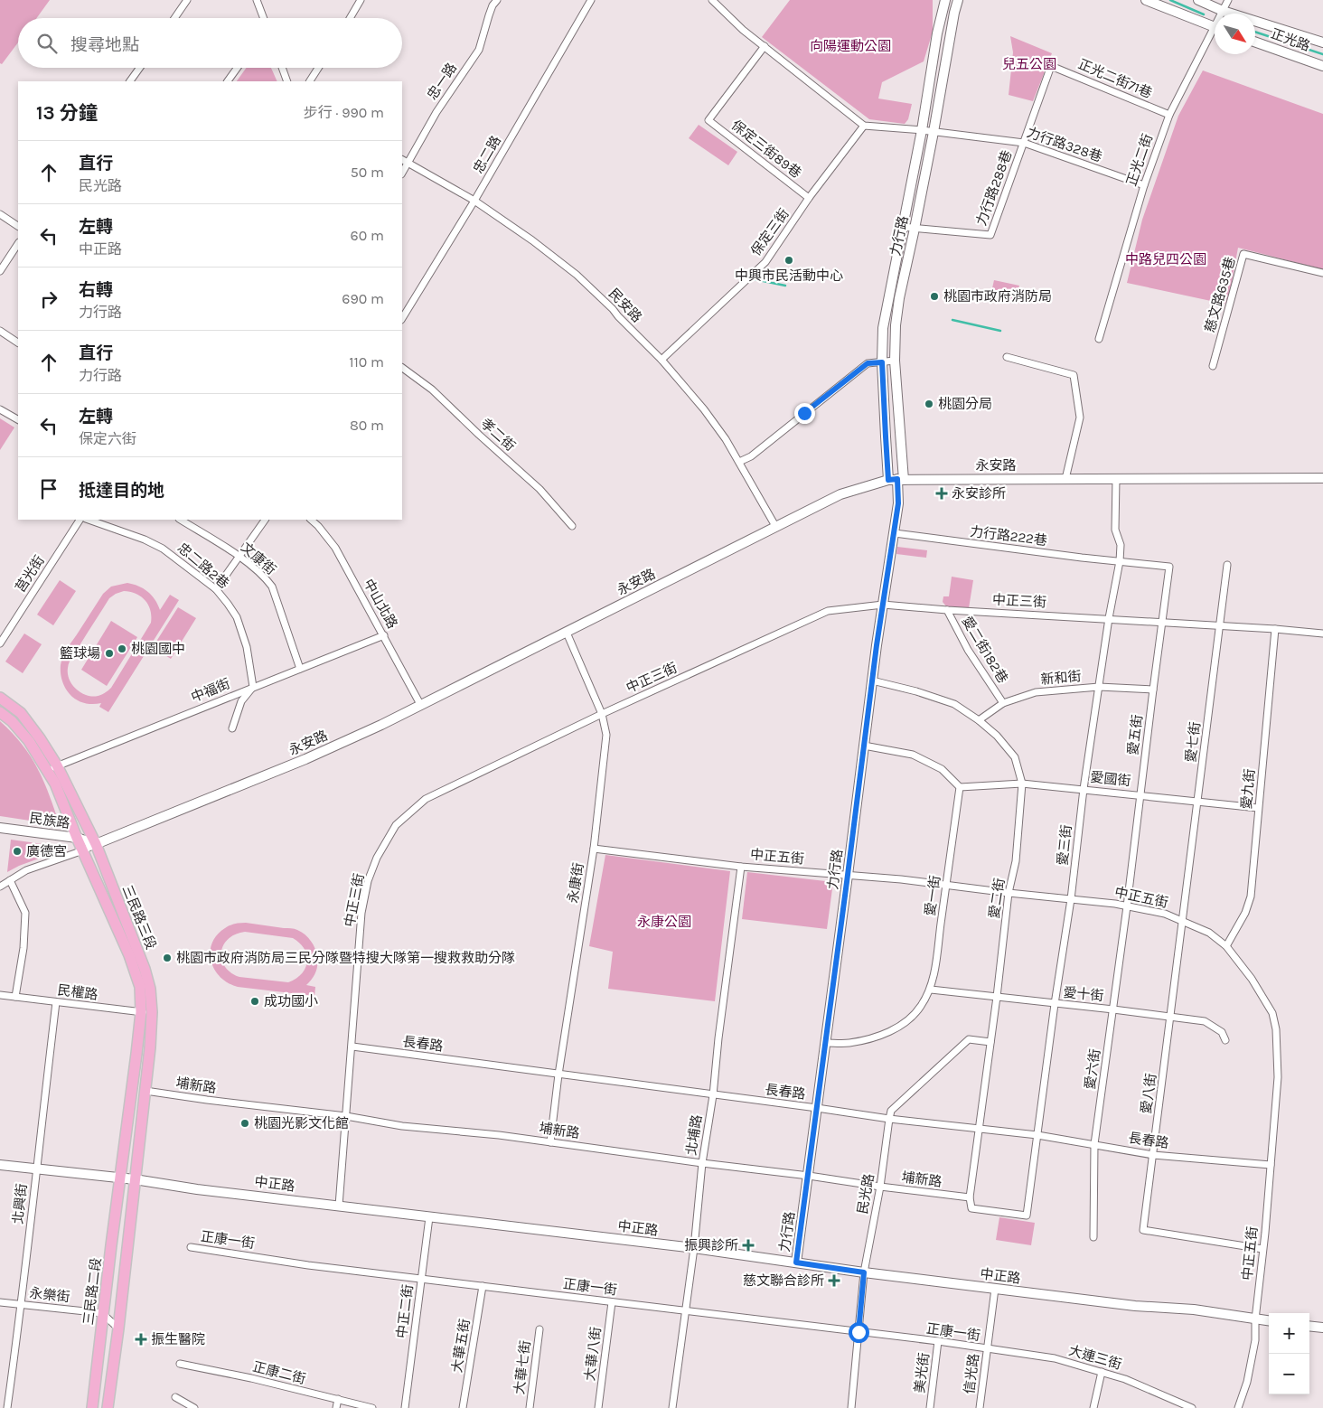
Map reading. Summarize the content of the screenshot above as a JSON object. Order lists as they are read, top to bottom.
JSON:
{
  "streets": {
    "main road": ["三民路三段", "三民路二段"],
    "street": [
      "正光路",
      "正光二街71巷",
      "忠一路",
      "力行路328巷",
      "保定三街89巷",
      "忠二路",
      "正光二街",
      "力行路288巷",
      "保定三街",
      "力行路",
      "慈文路635巷",
      "民安路",
      "孝二街",
      "永安路",
      "力行路222巷",
      "文康街",
      "忠二路2巷",
      "莒光街",
      "中正三街",
      "中山北路",
      "愛二街182巷",
      "新和街",
      "中福街",
      "愛五街",
      "愛七街",
      "愛國街",
      "愛九街",
      "民族路",
      "愛三街",
      "中正五街",
      "永康街",
      "愛一街",
      "愛二街",
      "民權路",
      "愛十街",
      "長春路",
      "愛六街",
      "埔新路",
      "愛八街",
      "北埔路",
      "中正路",
      "民光路",
      "北興街",
      "正康一街",
      "永樂街",
      "中正二街",
      "大華五街",
      "大華八街",
      "大連三街",
      "大華七街",
      "正康二街",
      "美光街",
      "信光路"
    ]
  },
  "crossings": [
    ["正光路", "正光二街"],
    ["正光二街71巷", "力行路328巷"],
    ["正光二街71巷", "正光二街"],
    ["正光二街71巷", "力行路288巷"],
    ["忠一路", "民安路"],
    ["力行路328巷", "正光二街"],
    ["力行路328巷", "力行路288巷"],
    ["力行路328巷", "保定三街"],
    ["力行路328巷", "力行路"],
    ["保定三街89巷", "保定三街"],
    ["忠二路", "民安路"],
    ["力行路288巷", "力行路"],
    ["保定三街", "民安路"],
    ["力行路", "永安路"],
    ["力行路", "力行路222巷"],
    ["力行路", "中正三街"],
    ["力行路", "中正五街"],
    ["力行路", "愛一街"],
    ["力行路", "愛二街"],
    ["力行路", "長春路"],
    ["力行路", "埔新路"],
    ["力行路", "中正路"],
    ["民安路", "永安路"],
    ["永安路", "中山北路"],
    ["永安路", "民族路"],
    ["永安路", "愛三街"],
    ["永安路", "永康街"],
    ["永安路", "三民路三段"],
    ["力行路222巷", "愛五街"],
    ["力行路222巷", "愛三街"],
    ["文康街", "中福街"],
    ["忠二路2巷", "中福街"],
    ["中正三街", "愛二街182巷"],
    ["中正三街", "愛五街"],
    ["中正三街", "愛七街"],
    ["中正三街", "愛九街"],
    ["中正三街", "愛三街"],
    ["中正三街", "永康街"],
    ["中正三街", "長春路"],
    ["中正三街", "埔新路"],
    ["中正三街", "中正路"],
    ["中山北路", "中福街"],
    ["愛二街182巷", "新和街"],
    ["新和街", "愛五街"],
    ["新和街", "愛三街"],
    ["新和街", "愛二街"],
    ["中福街", "三民路三段"],
    ["愛五街", "愛國街"],
    ["愛五街", "中正五街"],
    ["愛五街", "愛六街"],
    ["愛七街", "愛國街"],
    ["愛七街", "中正五街"],
    ["愛七街", "愛八街"],
    ["愛國街", "愛九街"],
    ["愛國街", "愛三街"],
    ["愛國街", "愛一街"],
    ["愛國街", "愛二街"],
    ["愛九街", "中正五街"],
    ["民族路", "三民路三段"],
    ["愛三街", "中正五街"],
    ["愛三街", "愛二街"],
    ["愛三街", "愛十街"],
    ["愛三街", "長春路"],
    ["中正五街", "永康街"],
    ["中正五街", "愛一街"],
    ["中正五街", "愛二街"],
    ["中正五街", "長春路"],
    ["中正五街", "愛六街"],
    ["中正五街", "愛八街"],
    ["中正五街", "北埔路"],
    ["中正五街", "中正路"],
    ["永康街", "長春路"],
    ["永康街", "埔新路"],
    ["愛一街", "愛十街"],
    ["愛二街", "愛十街"],
    ["愛二街", "長春路"],
    ["愛二街", "埔新路"],
    ["愛二街", "民光路"],
    ["三民路三段", "民權路"],
    ["三民路三段", "埔新路"],
    ["三民路三段", "中正路"],
    ["三民路三段", "三民路二段"],
    ["民權路", "北興街"],
    ["愛十街", "愛六街"],
    ["愛十街", "愛八街"],
    ["長春路", "愛六街"],
    ["長春路", "愛八街"],
    ["長春路", "北埔路"],
    ["長春路", "民光路"],
    ["埔新路", "北埔路"],
    ["埔新路", "民光路"],
    ["北埔路", "中正路"],
    ["北埔路", "正康一街"],
    ["中正路", "民光路"],
    ["中正路", "北興街"],
    ["中正路", "三民路二段"],
    ["中正路", "中正二街"],
    ["中正路", "信光路"],
    ["民光路", "正康一街"],
    ["北興街", "永樂街"],
    ["正康一街", "中正二街"],
    ["正康一街", "大華五街"],
    ["正康一街", "大華八街"],
    ["正康一街", "大連三街"],
    ["正康一街", "美光街"],
    ["正康一街", "信光路"],
    ["三民路二段", "永樂街"],
    ["大連三街", "信光路"]
  ],
  "parks": [
    "向陽運動公園",
    "兒五公園",
    "中路兒四公園",
    "永康公園"
  ],
  "places": {
    "other": [
      "中興市民活動中心",
      "桃園市政府消防局",
      "桃園分局",
      "桃園國中",
      "籃球場",
      "廣德宮",
      "桃園市政府消防局三民分隊暨特搜大隊第一搜救救助分隊",
      "成功國小",
      "桃園光影文化館"
    ],
    "health": [
      "永安診所",
      "振興診所",
      "慈文聯合診所",
      "振生醫院"
    ]
  },
  "north": "bottom right",
  "page": {
    "search": "搜尋地點",
    "heading": ["13 分鐘", "步行 · 990 m"],
    "list": [
      ["直行", "民光路", "50 m"],
      ["左轉", "中正路", "60 m"],
      ["右轉", "力行路", "690 m"],
      ["直行", "力行路", "110 m"],
      ["左轉", "保定六街", "80 m"],
      "抵達目的地"
    ],
    "map_buttons": ["+", "−"]
  }
}
